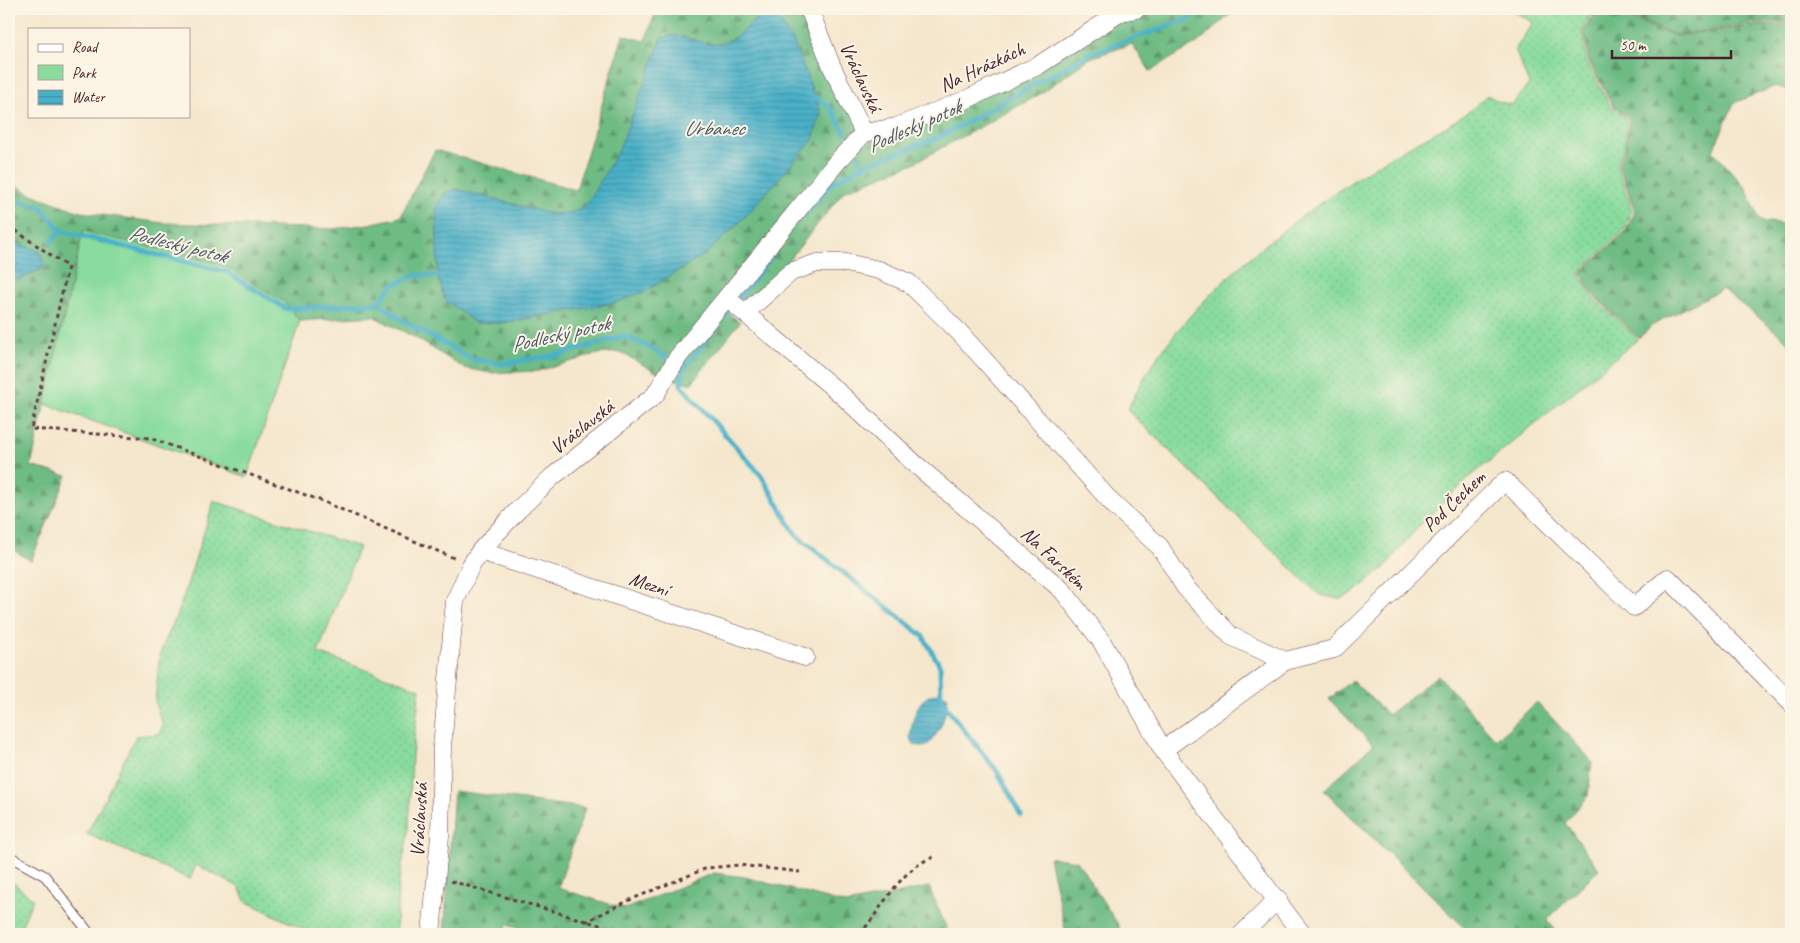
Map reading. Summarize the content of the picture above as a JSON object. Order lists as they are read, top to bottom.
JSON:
{
  "streets": {
    "street": [
      "Na Hrázkách",
      "Vráclavská",
      "Pod Čechem",
      "Na Farském",
      "Mezní"
    ]
  },
  "crossings": [
    ["Na Hrázkách", "Vráclavská"],
    ["Vráclavská", "Na Farském"],
    ["Vráclavská", "Mezní"],
    ["Pod Čechem", "Na Farském"]
  ],
  "water": ["Podleský potok", "Urbanec"],
  "legend": ["Road", "Park", "Water"],
  "scale_bar": "50 m"
}
